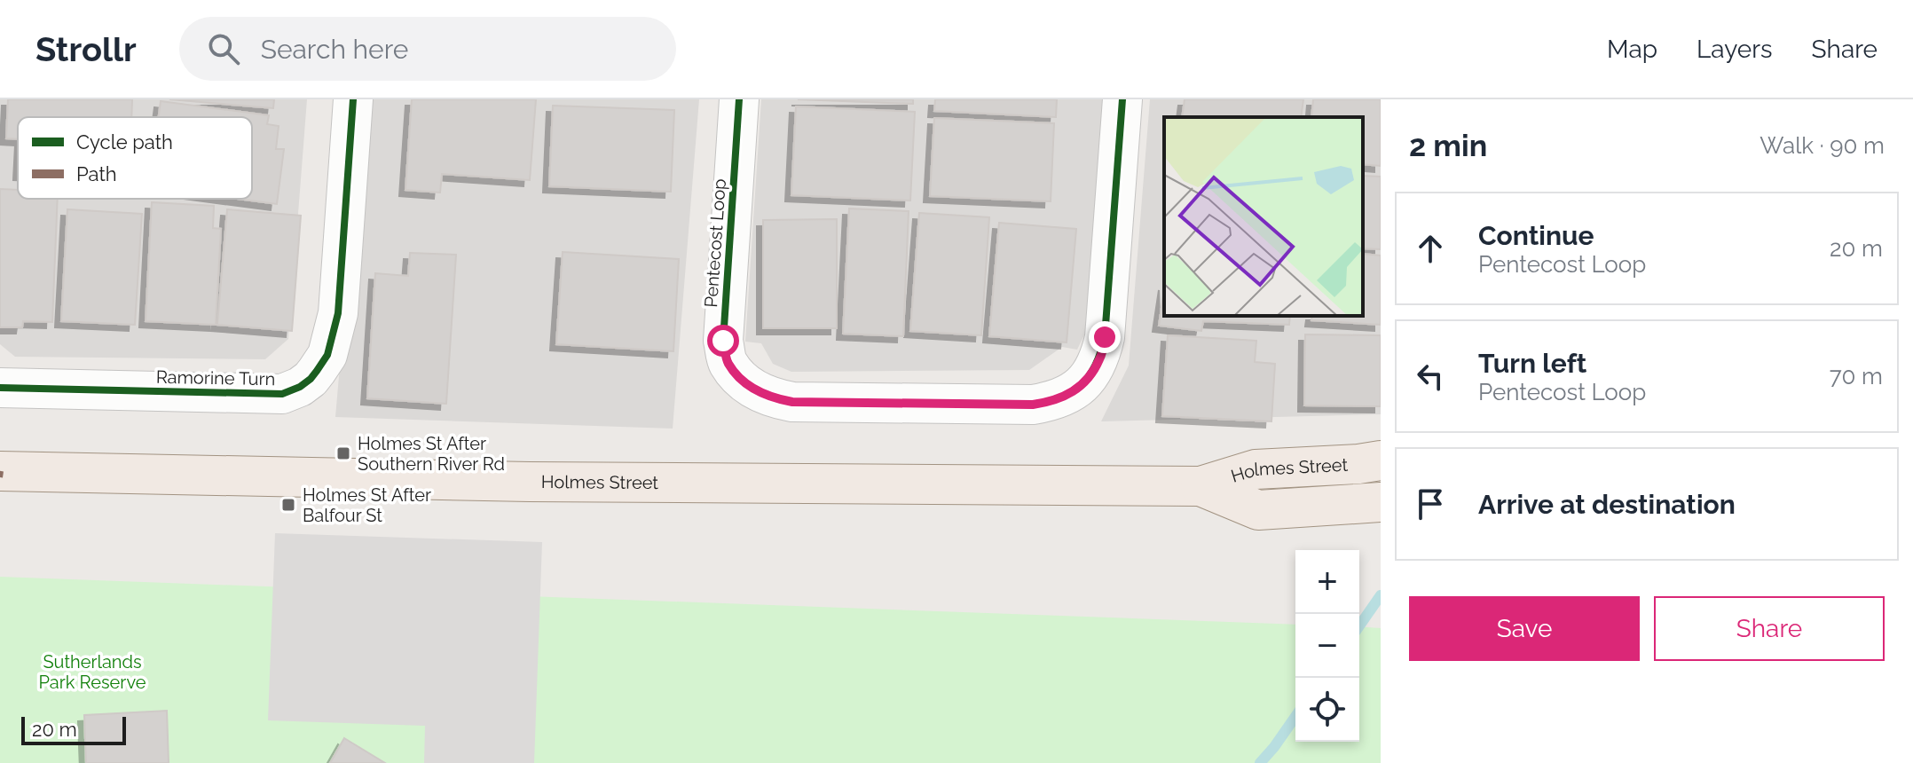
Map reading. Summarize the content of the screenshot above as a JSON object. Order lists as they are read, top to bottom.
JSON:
{
  "streets": {
    "main road": ["Holmes Street"],
    "street": ["Pentecost Loop", "Ramorine Turn"]
  },
  "parks": ["Sutherlands Park Reserve"],
  "places": {
    "transit": ["Holmes St After Southern River Rd", "Holmes St After Balfour St"]
  },
  "legend": ["Cycle path", "Path"],
  "scale_bar": "20 m",
  "page": {
    "header": "Strollr",
    "search": "Search here",
    "nav": ["Map", "Layers", "Share"],
    "heading": ["2 min", "Walk · 90 m"],
    "list": [
      ["Continue", "Pentecost Loop", "20 m"],
      ["Turn left", "Pentecost Loop", "70 m"],
      "Arrive at destination"
    ],
    "map_buttons": ["+", "−"],
    "buttons": ["Save", "Share"],
    "scale": "20 m"
  }
}
